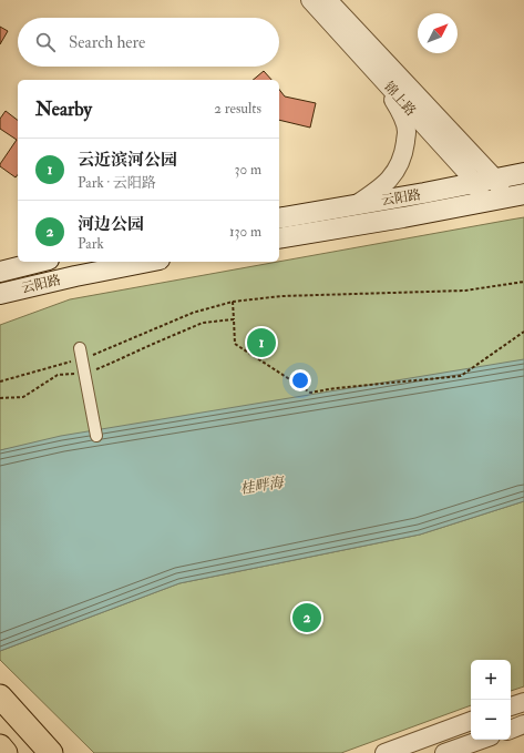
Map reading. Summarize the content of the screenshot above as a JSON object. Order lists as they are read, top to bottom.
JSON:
{
  "streets": {
    "main road": ["云阳路"],
    "street": ["锦上路"]
  },
  "crossings": [
    ["锦上路", "云阳路"]
  ],
  "water": ["桂畔海"],
  "north": "top right",
  "page": {
    "search": "Search here",
    "heading": ["Nearby", "2 results"],
    "list": [
      {
        "mark": "1",
        "name": "云近滨河公园",
        "note": "Park · 云阳路",
        "value": "30 m"
      },
      {
        "mark": "2",
        "name": "河边公园",
        "note": "Park",
        "value": "130 m"
      }
    ],
    "pins": ["1", "2"],
    "map_buttons": ["+", "−"]
  }
}
